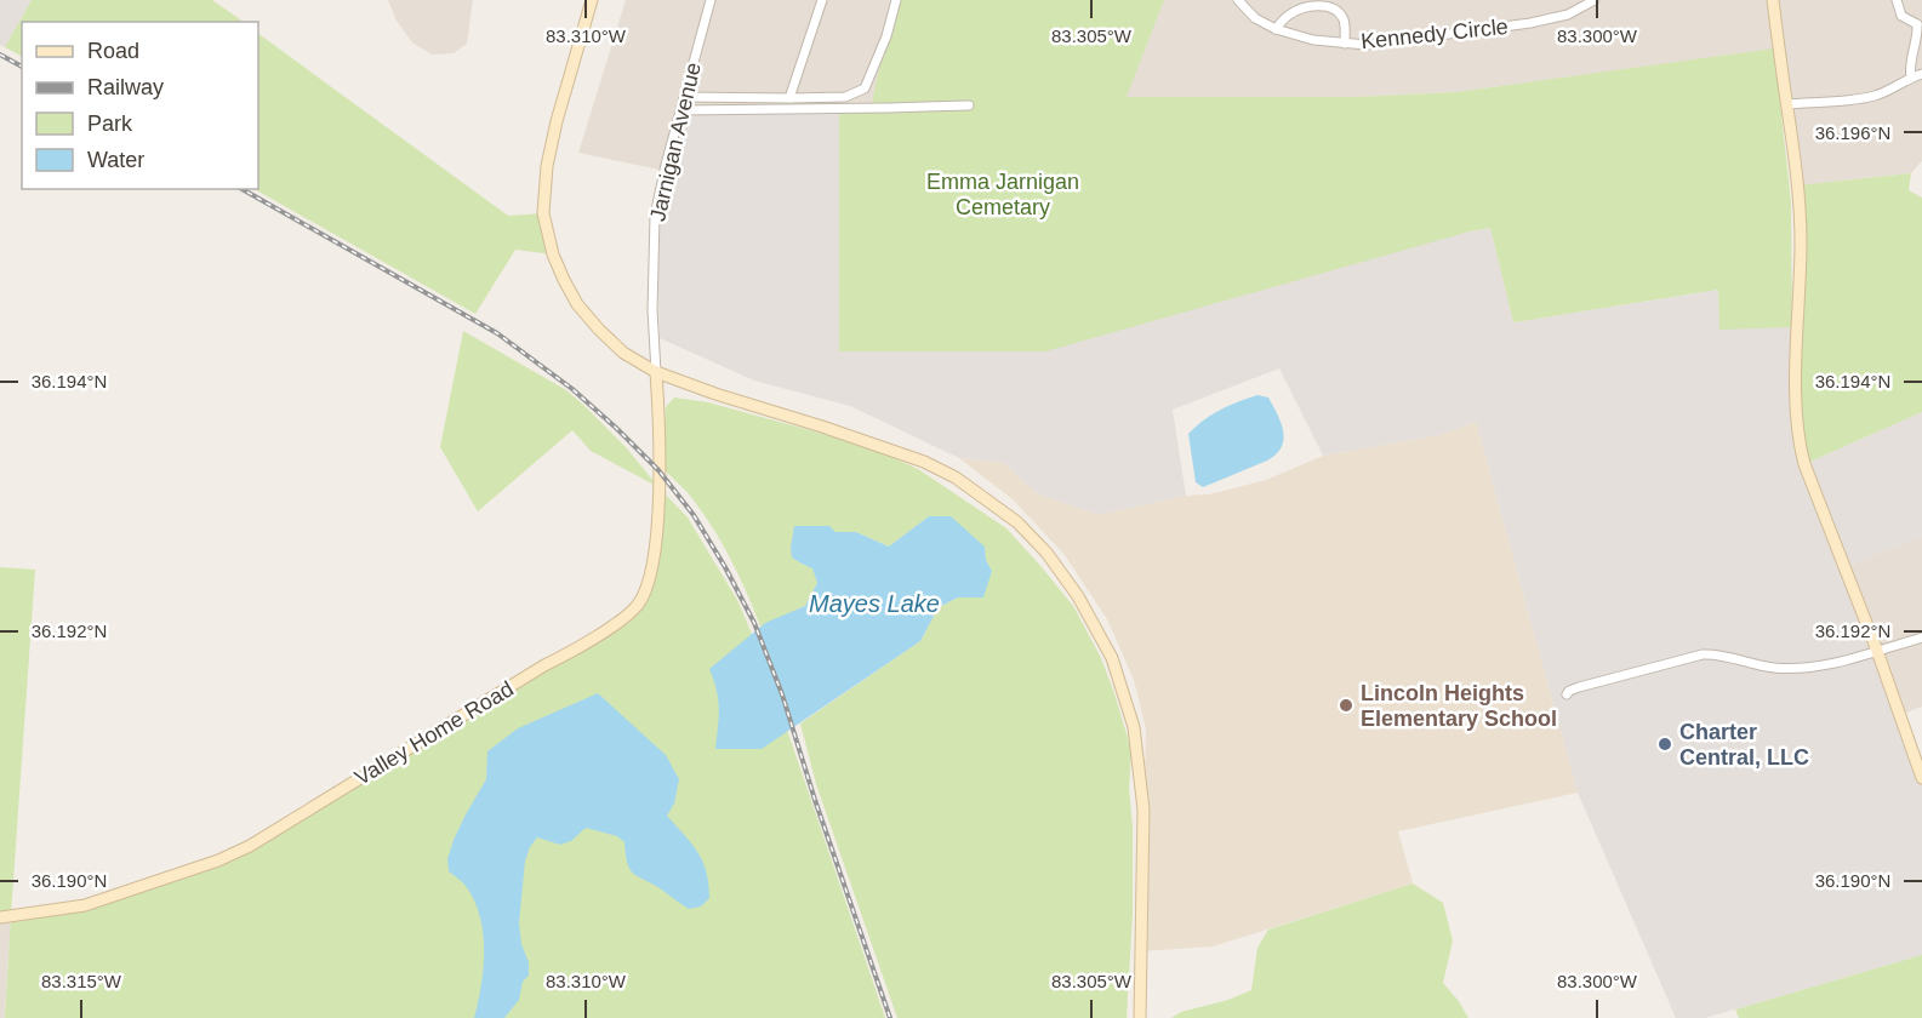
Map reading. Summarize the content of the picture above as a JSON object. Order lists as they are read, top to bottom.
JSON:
{
  "streets": {
    "street": ["Kennedy Circle", "Jarnigan Avenue", "Valley Home Road"]
  },
  "crossings": [
    ["Jarnigan Avenue", "Valley Home Road"]
  ],
  "water": ["Mayes Lake"],
  "parks": ["Emma Jarnigan Cemetary"],
  "places": ["Lincoln Heights Elementary School", "Charter Central, LLC"],
  "legend": [
    "Road",
    "Railway",
    "Park",
    "Water"
  ],
  "coordinates": [
    "83.310°W",
    "83.305°W",
    "83.300°W",
    "36.196°N",
    "36.194°N",
    "36.192°N",
    "36.190°N",
    "83.315°W"
  ]
}
